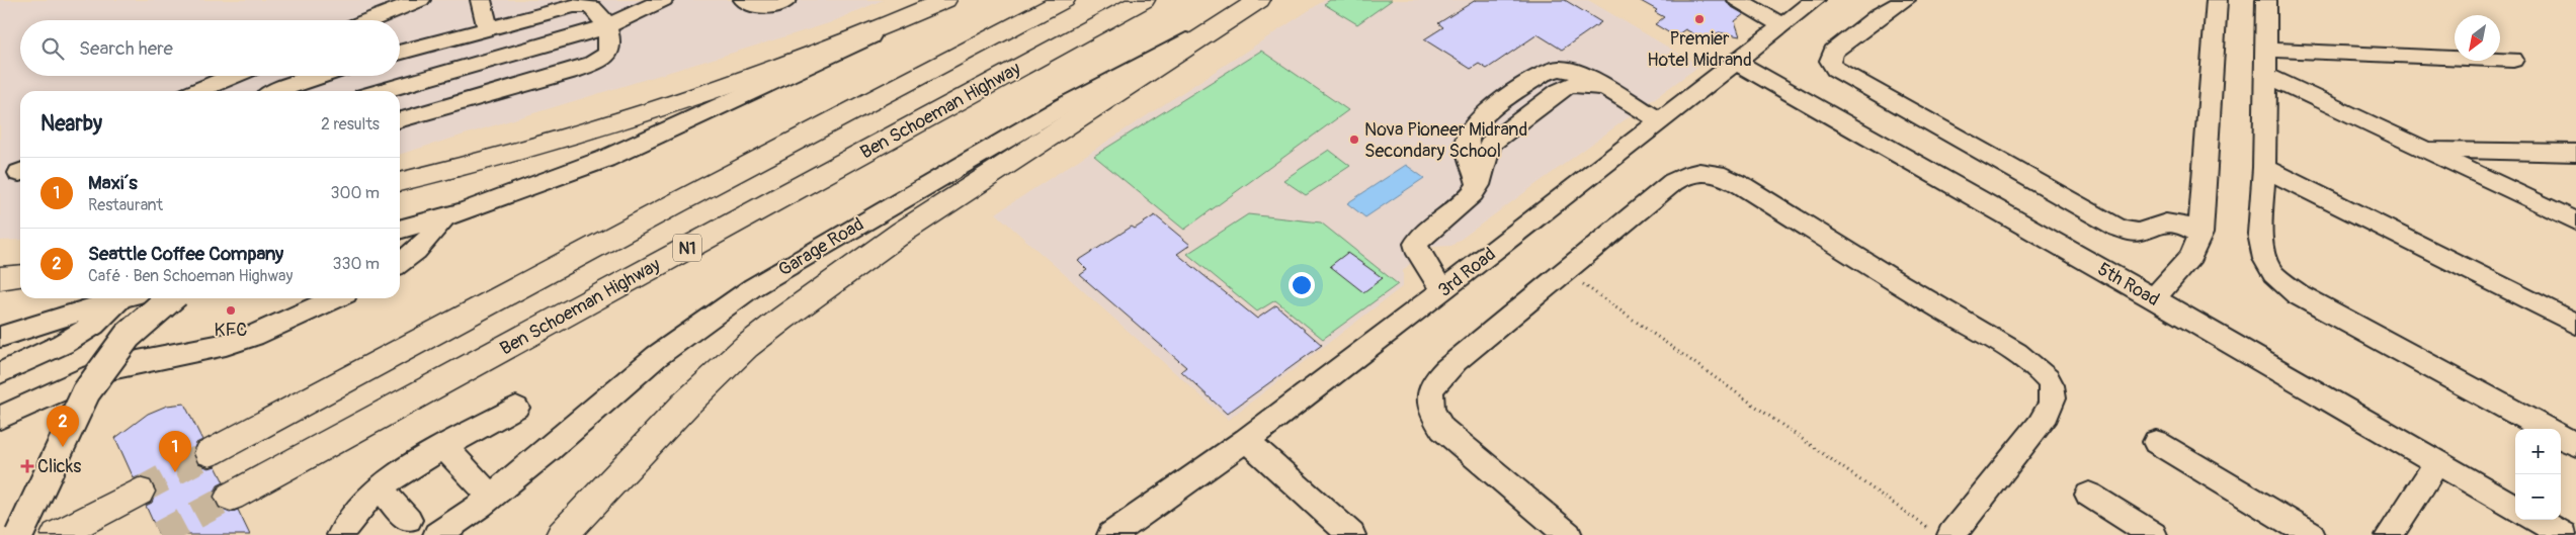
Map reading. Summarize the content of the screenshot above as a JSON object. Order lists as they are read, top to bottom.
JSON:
{
  "streets": {
    "highway": ["Ben Schoeman Highway", "N1"],
    "street": ["Garage Road", "3rd Road", "5th Road"]
  },
  "crossings": [
    ["3rd Road", "5th Road"]
  ],
  "places": {
    "other": ["Premier Hotel Midrand", "Nova Pioneer Midrand Secondary School", "KFC"],
    "health": ["Clicks"]
  },
  "north": "bottom left",
  "page": {
    "search": "Search here",
    "heading": ["Nearby", "2 results"],
    "list": [
      {
        "mark": "1",
        "name": "Maxi´s",
        "note": "Restaurant",
        "value": "300 m"
      },
      {
        "mark": "2",
        "name": "Seattle Coffee Company",
        "note": "Café · Ben Schoeman Highway",
        "value": "330 m"
      }
    ],
    "pins": ["2", "1"],
    "map_buttons": ["+", "−"]
  }
}
